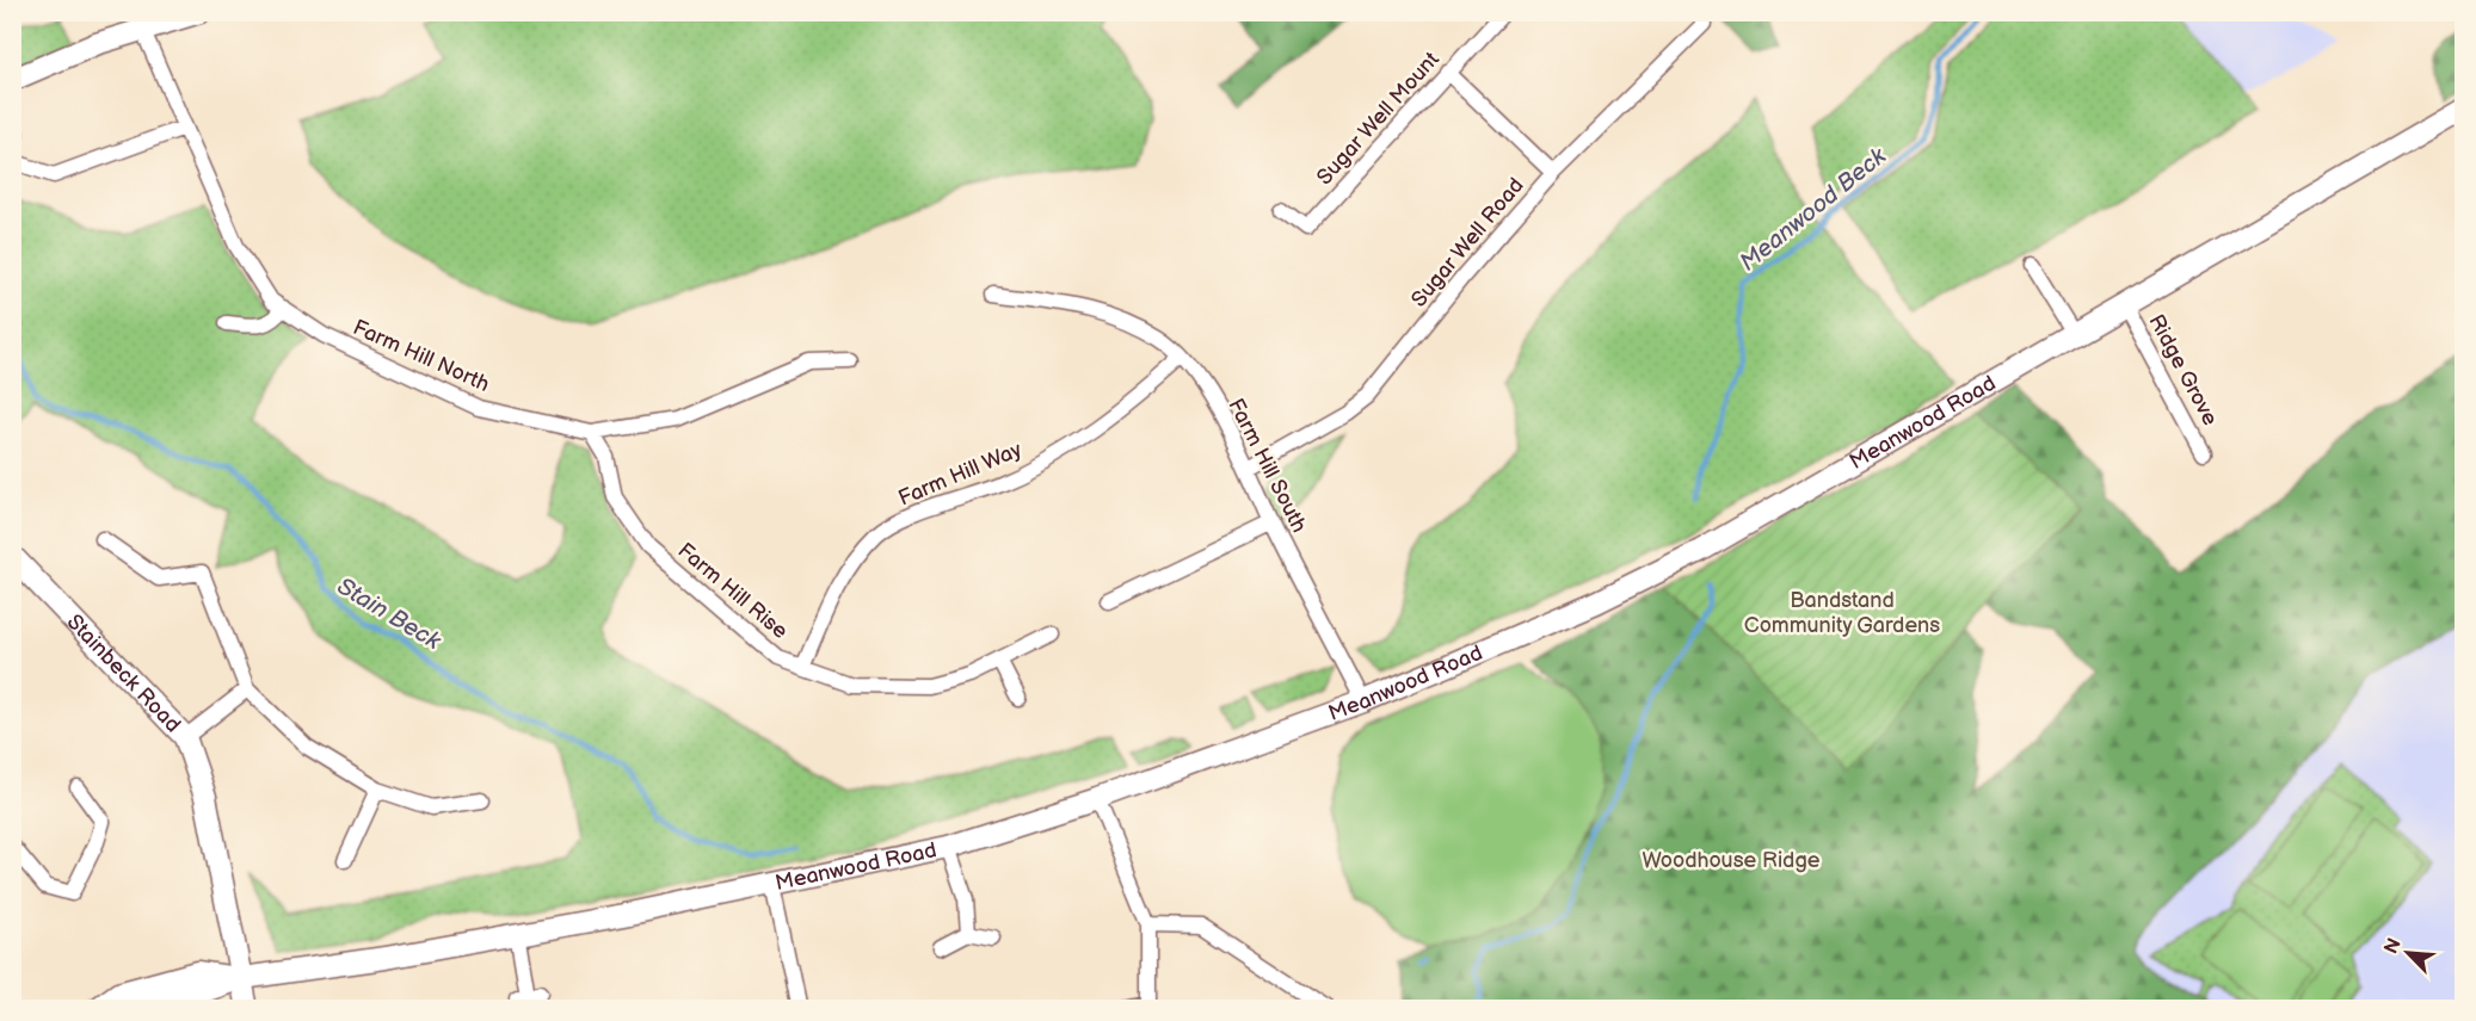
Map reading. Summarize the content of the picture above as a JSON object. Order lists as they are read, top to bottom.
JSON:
{
  "streets": {
    "street": [
      "Sugar Well Mount",
      "Sugar Well Road",
      "Farm Hill North",
      "Ridge Grove",
      "Meanwood Road",
      "Farm Hill South",
      "Farm Hill Way",
      "Farm Hill Rise",
      "Stainbeck Road"
    ]
  },
  "crossings": [
    ["Sugar Well Road", "Farm Hill South"],
    ["Farm Hill North", "Farm Hill Rise"],
    ["Ridge Grove", "Meanwood Road"],
    ["Meanwood Road", "Farm Hill South"],
    ["Meanwood Road", "Stainbeck Road"],
    ["Farm Hill South", "Farm Hill Way"],
    ["Farm Hill Way", "Farm Hill Rise"]
  ],
  "water": ["Meanwood Beck", "Stain Beck"],
  "parks": ["Bandstand Community Gardens", "Woodhouse Ridge"],
  "north": "top left"
}
